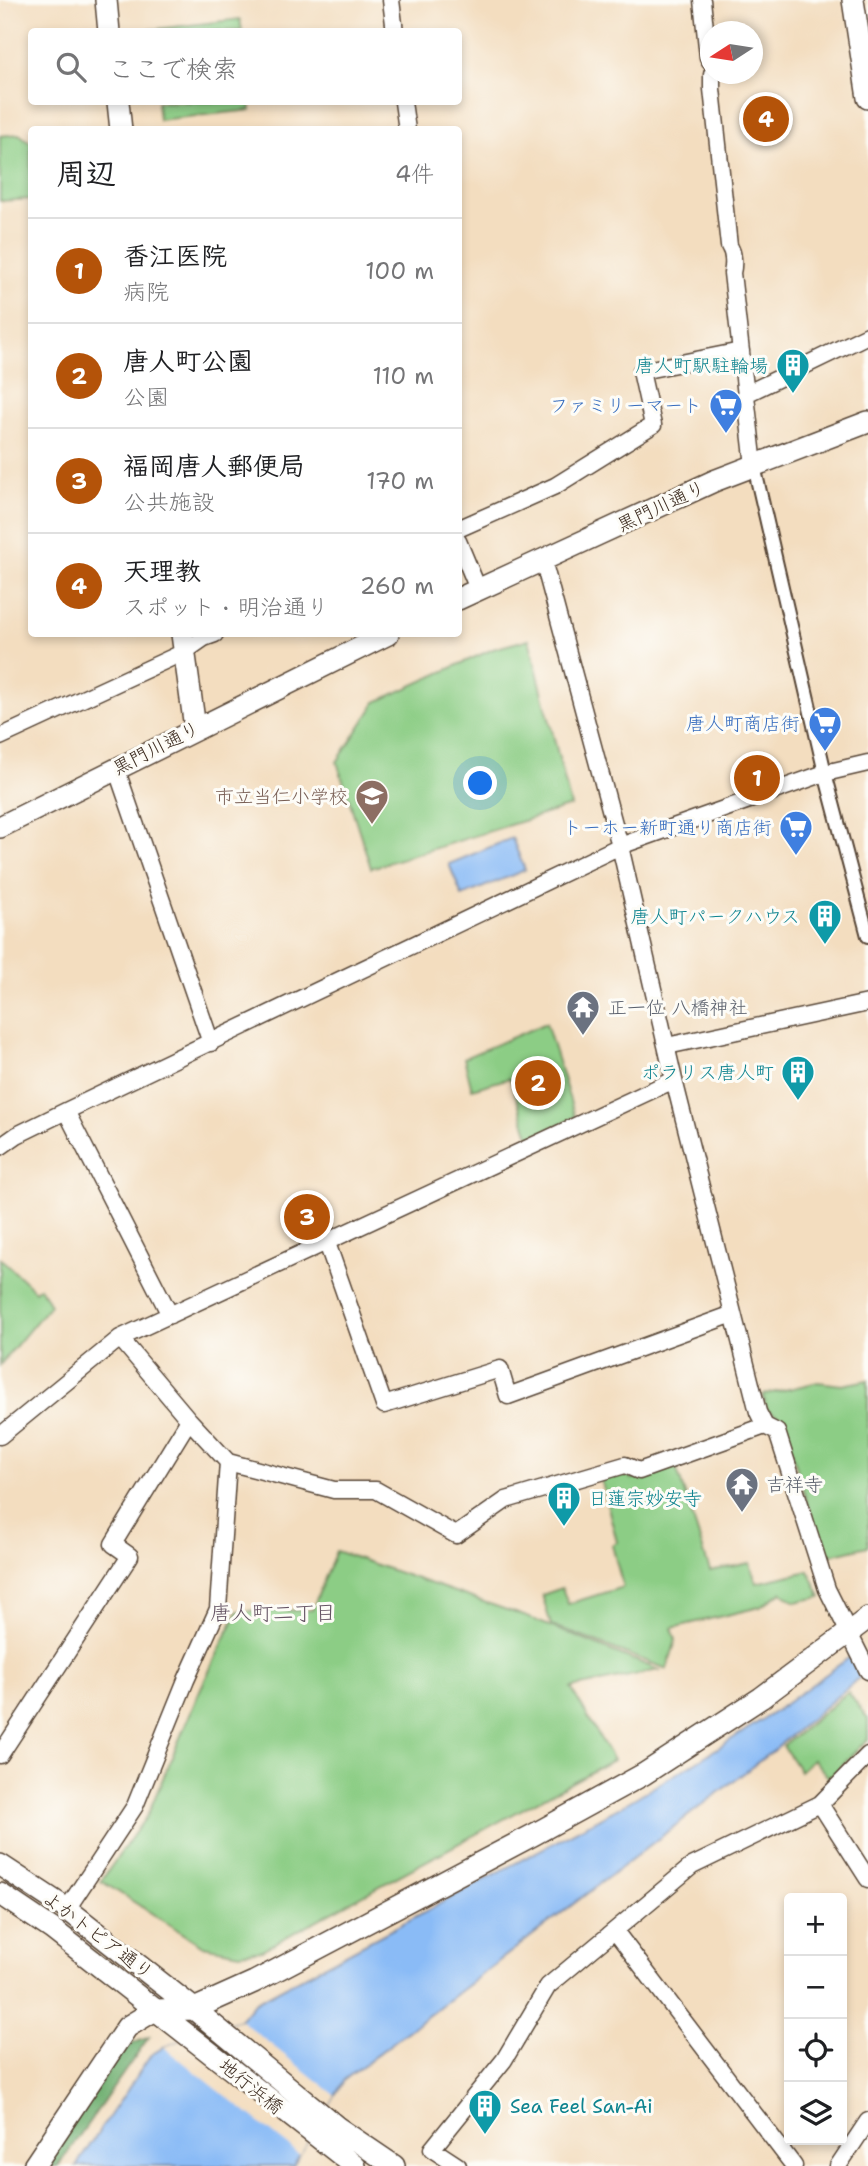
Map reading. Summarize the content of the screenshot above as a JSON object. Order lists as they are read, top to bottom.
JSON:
{
  "streets": {
    "street": ["黒門川通り", "よかトピア通り", "地行浜橋"]
  },
  "crossings": [
    ["よかトピア通り", "地行浜橋"]
  ],
  "districts": ["唐人町二丁目"],
  "places": {
    "building": [
      "唐人町駅駐輪場",
      "唐人町パークハウス",
      "ポラリス唐人町",
      "日蓮宗妙安寺",
      "Sea Feel San-Ai"
    ],
    "supermarket": ["ファミリーマート", "唐人町商店街", "トーホー新町通り商店街"],
    "school or university": ["市立当仁小学校"],
    "temple": ["正一位 八橋神社", "吉祥寺"]
  },
  "north": "left",
  "page": {
    "search": "ここで検索",
    "pins": [
      "4",
      "1",
      "2",
      "3"
    ],
    "heading": ["周辺", "4件"],
    "list": [
      {
        "mark": "1",
        "name": "香江医院",
        "note": "病院",
        "value": "100 m"
      },
      {
        "mark": "2",
        "name": "唐人町公園",
        "note": "公園",
        "value": "110 m"
      },
      {
        "mark": "3",
        "name": "福岡唐人郵便局",
        "note": "公共施設",
        "value": "170 m"
      },
      {
        "mark": "4",
        "name": "天理教",
        "note": "スポット · 明治通り",
        "value": "260 m"
      }
    ],
    "map_buttons": ["+", "−"]
  }
}
